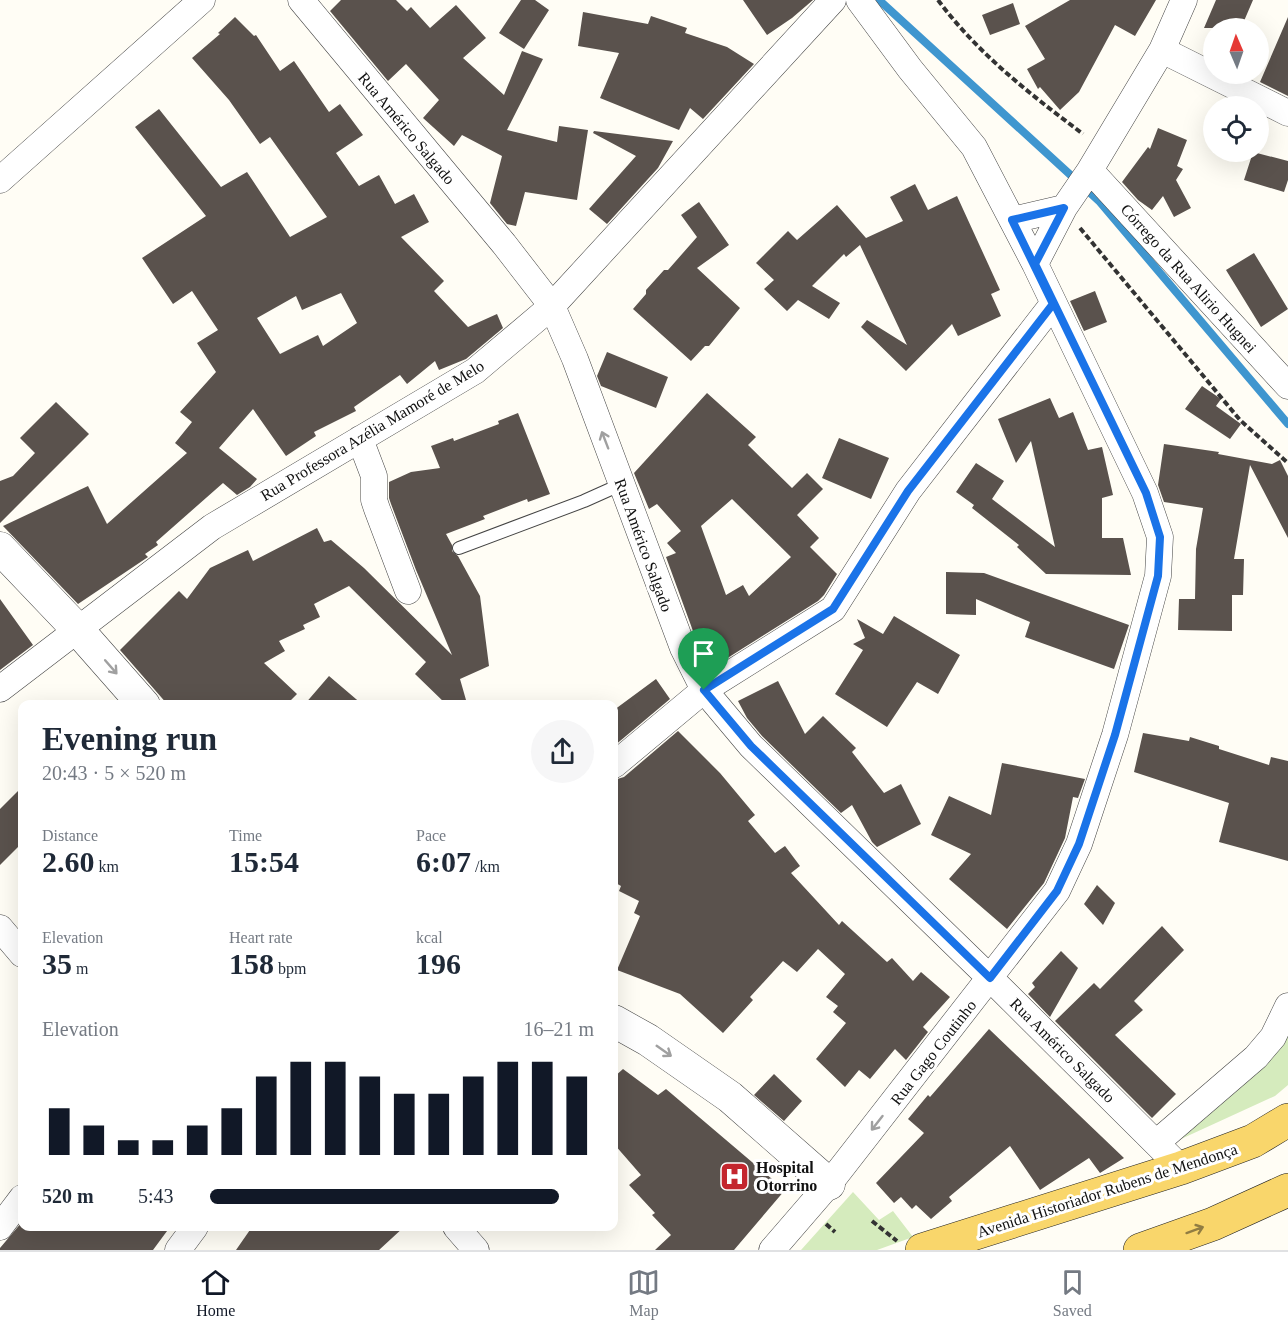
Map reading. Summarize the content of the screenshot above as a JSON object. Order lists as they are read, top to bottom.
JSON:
{
  "streets": {
    "main road": ["Avenida Historiador Rubens de Mendonça"],
    "street": [
      "Rua Américo Salgado",
      "Córrego da Rua Alirio Hugnei",
      "Rua Professora Azélia Mamoré de Melo",
      "Rua Gago Coutinho"
    ]
  },
  "crossings": [
    ["Rua Américo Salgado", "Rua Professora Azélia Mamoré de Melo"],
    ["Rua Américo Salgado", "Rua Gago Coutinho"],
    ["Rua Américo Salgado", "Avenida Historiador Rubens de Mendonça"]
  ],
  "places": {
    "hospital": ["Hospital Otorrino"]
  },
  "north": "top",
  "page": {
    "heading": ["Evening run", "20:43 · 5 × 520 m"],
    "stats": [
      ["Distance", "2.60 km"],
      ["Time", "15:54"],
      ["Pace", "6:07 /km"],
      ["Elevation", "35 m"],
      ["Heart rate", "158 bpm"],
      ["kcal", "196"]
    ],
    "chart": ["Elevation", "16–21 m"],
    "list": [
      {
        "name": "520 m",
        "note": "5:43"
      }
    ],
    "tabs": ["Home", "Map", "Saved"]
  }
}
